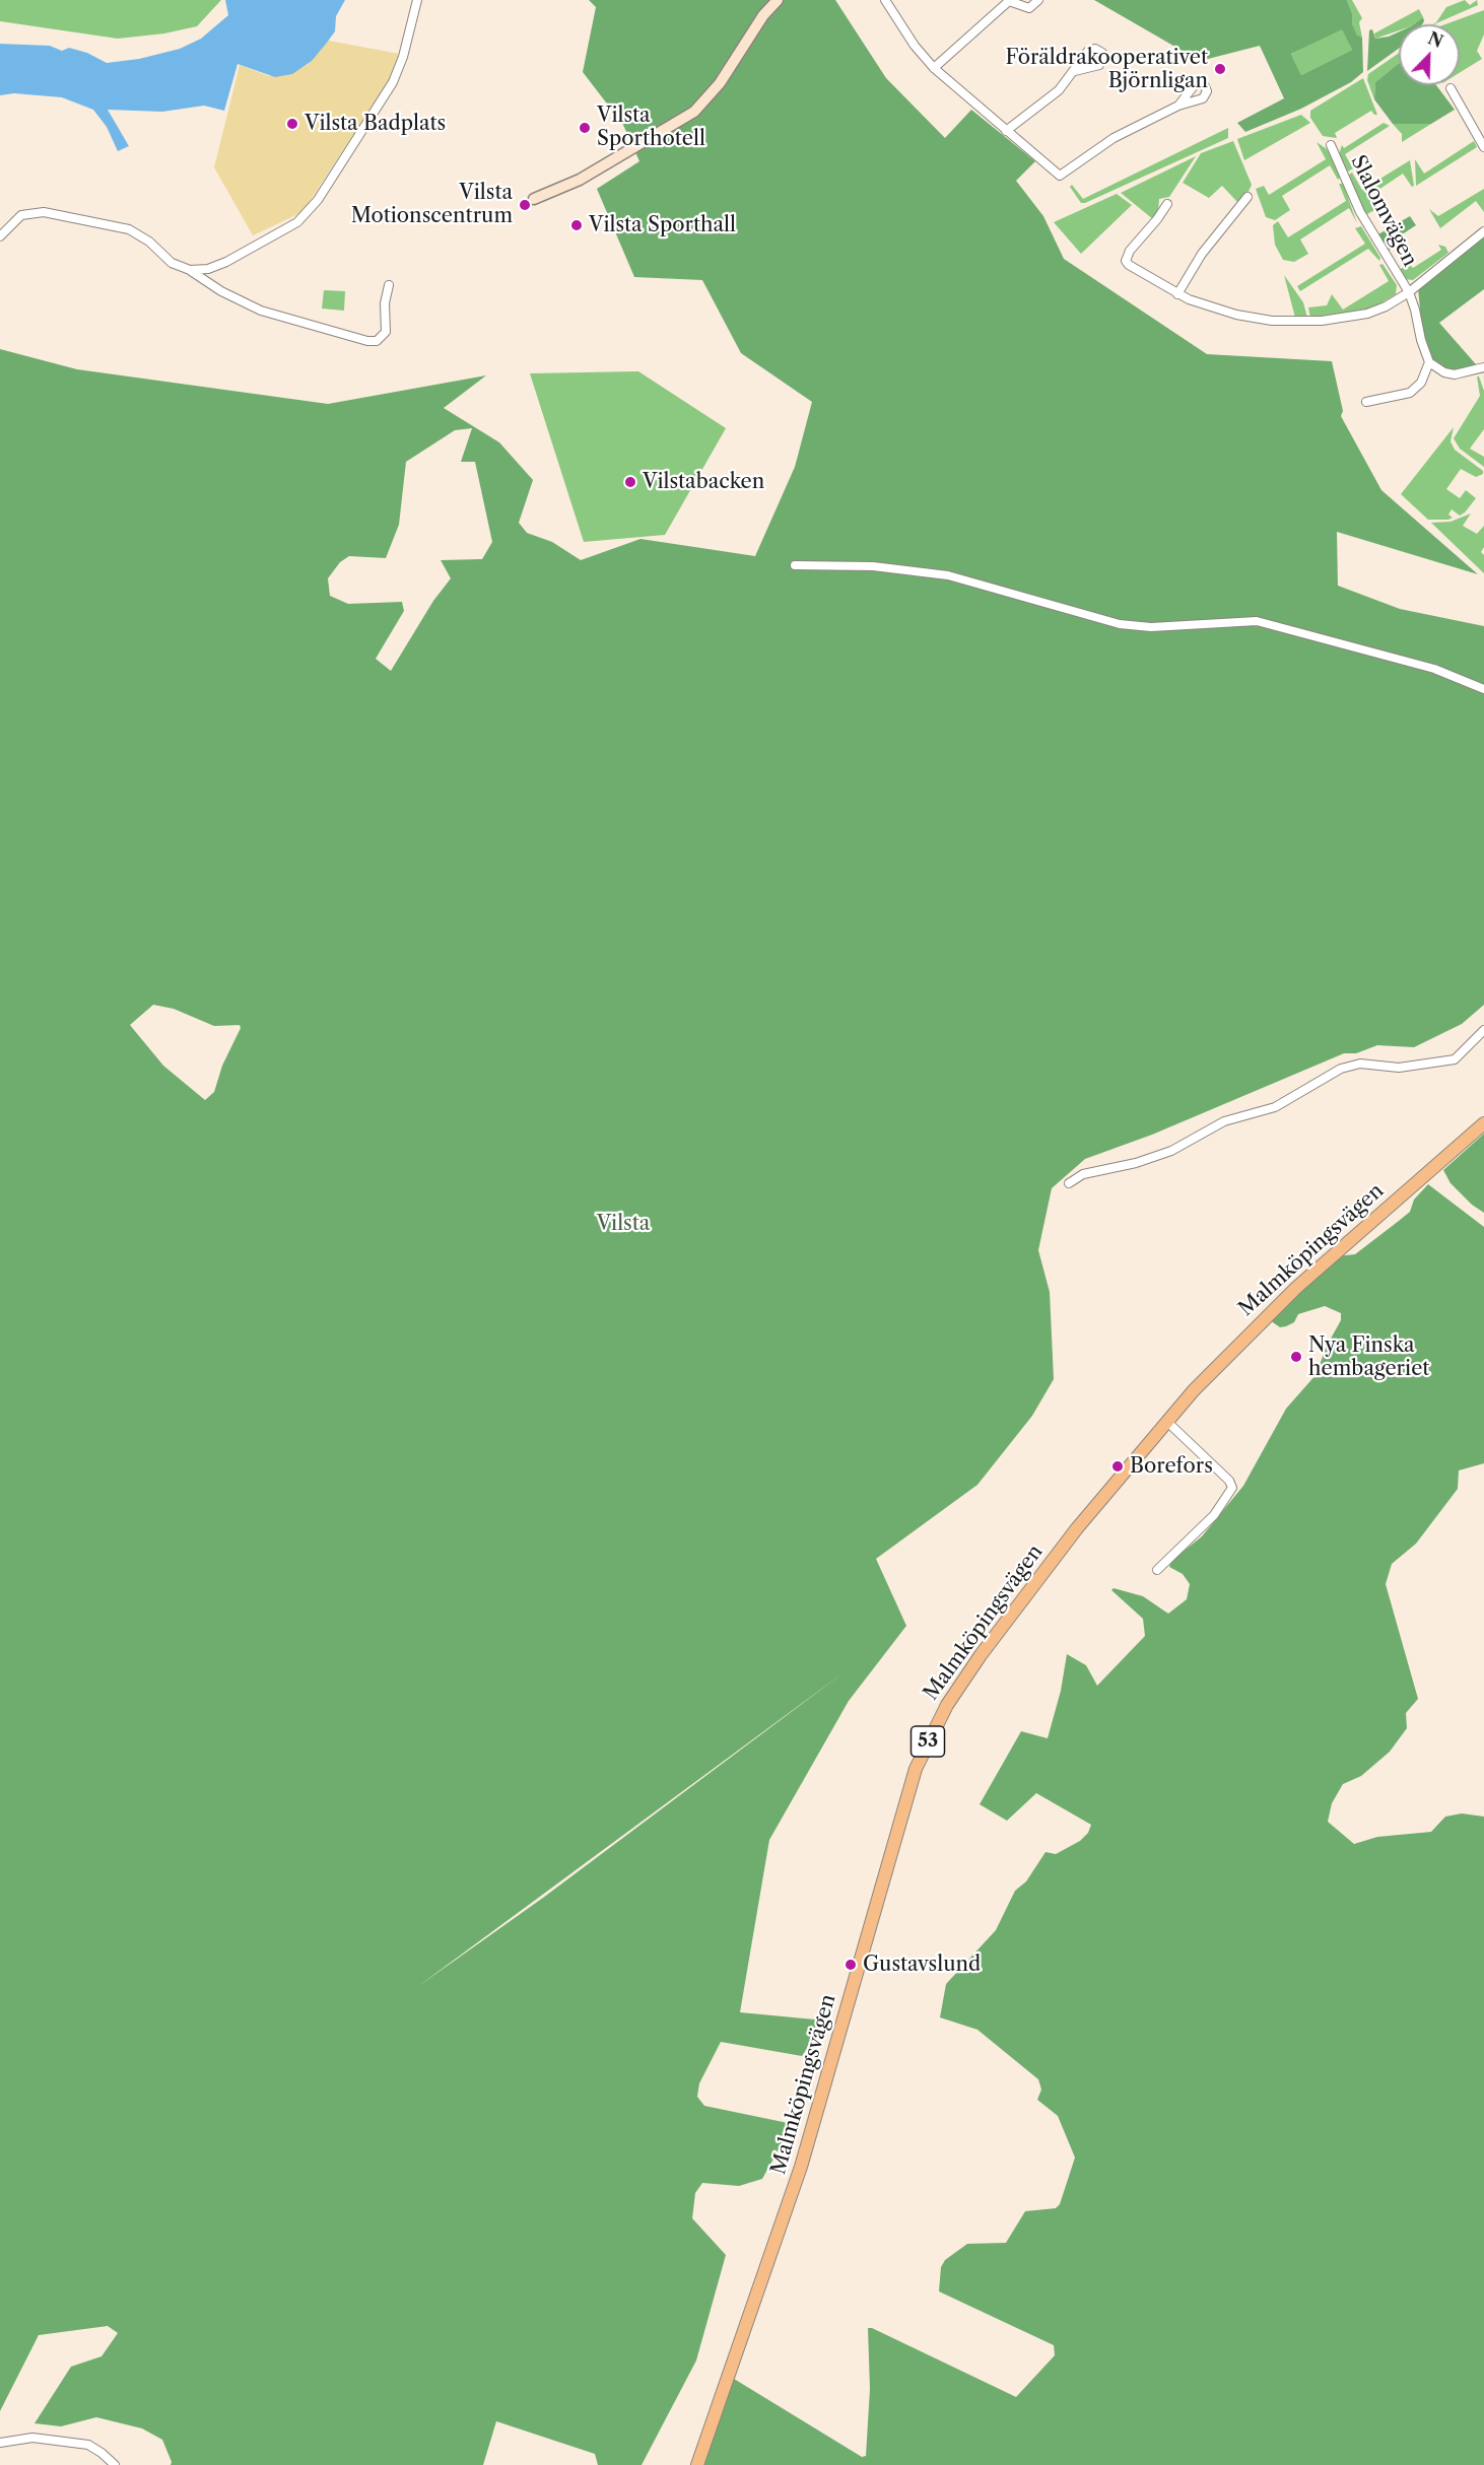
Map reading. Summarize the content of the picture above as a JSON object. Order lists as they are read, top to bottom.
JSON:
{
  "streets": {
    "main road": ["Malmköpingsvägen", "53"],
    "street": ["Slalomvägen"]
  },
  "parks": ["Vilsta"],
  "places": [
    "Föräldrakooperativet Björnligan",
    "Vilsta Badplats",
    "Vilsta Sporthotell",
    "Vilsta Motionscentrum",
    "Vilsta Sporthall",
    "Vilstabacken",
    "Nya Finska hembageriet",
    "Borefors",
    "Gustavslund"
  ],
  "north": "top right"
}
